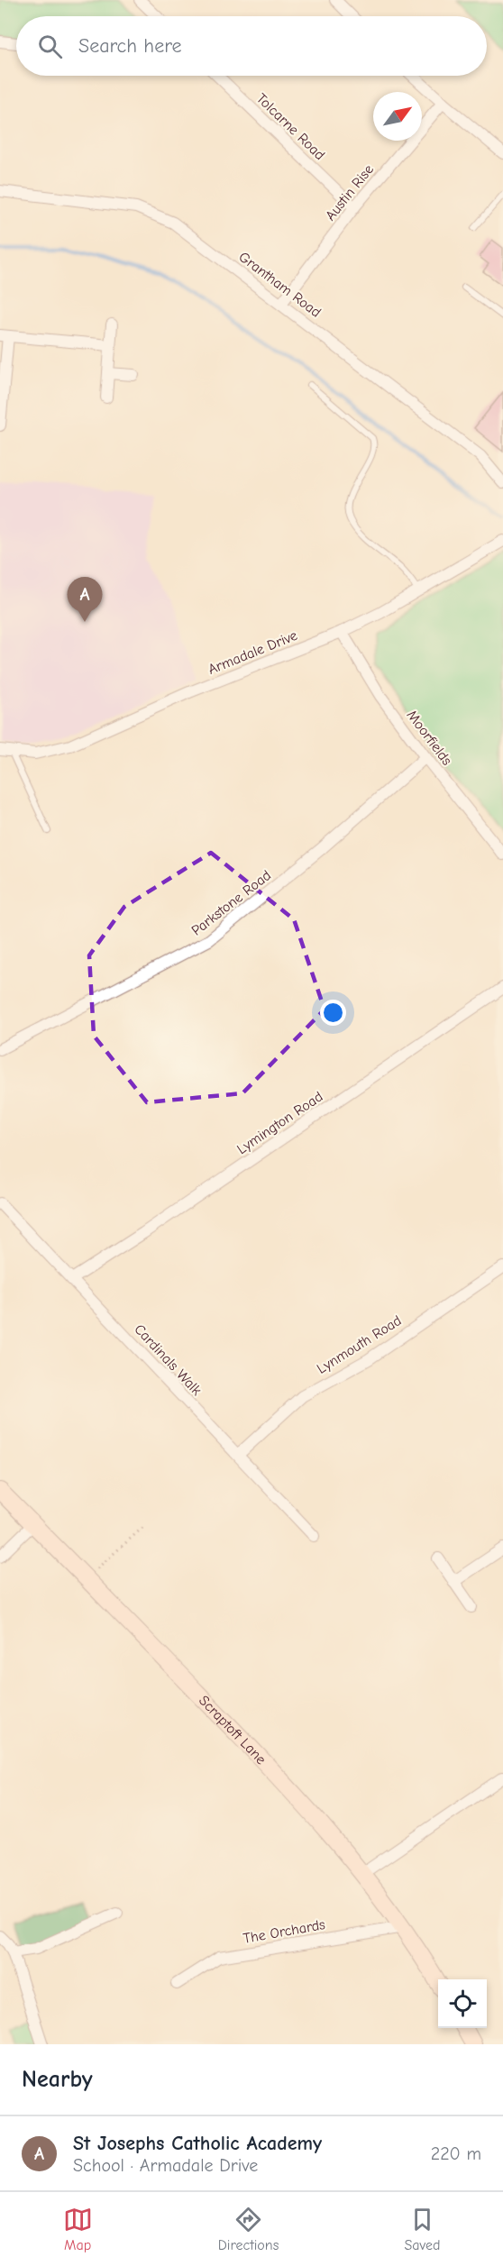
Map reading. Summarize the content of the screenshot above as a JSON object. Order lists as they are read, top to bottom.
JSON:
{
  "streets": {
    "street": [
      "Tolcarne Road",
      "Austin Rise",
      "Grantham Road",
      "Armadale Drive",
      "Moorfields",
      "Parkstone Road",
      "Lymington Road",
      "Lynmouth Road",
      "Cardinals Walk",
      "Scraptoft Lane",
      "The Orchards"
    ]
  },
  "crossings": [
    ["Tolcarne Road", "Austin Rise"],
    ["Austin Rise", "Grantham Road"],
    ["Armadale Drive", "Moorfields"],
    ["Moorfields", "Parkstone Road"],
    ["Lymington Road", "Cardinals Walk"],
    ["Lynmouth Road", "Cardinals Walk"],
    ["Scraptoft Lane", "The Orchards"]
  ],
  "north": "top right",
  "page": {
    "search": "Search here",
    "pins": "A",
    "heading": "Nearby",
    "list": [
      {
        "mark": "A",
        "name": "St Josephs Catholic Academy",
        "note": "School · Armadale Drive",
        "value": "220 m"
      }
    ],
    "nav": ["Map", "Directions", "Saved"]
  }
}
